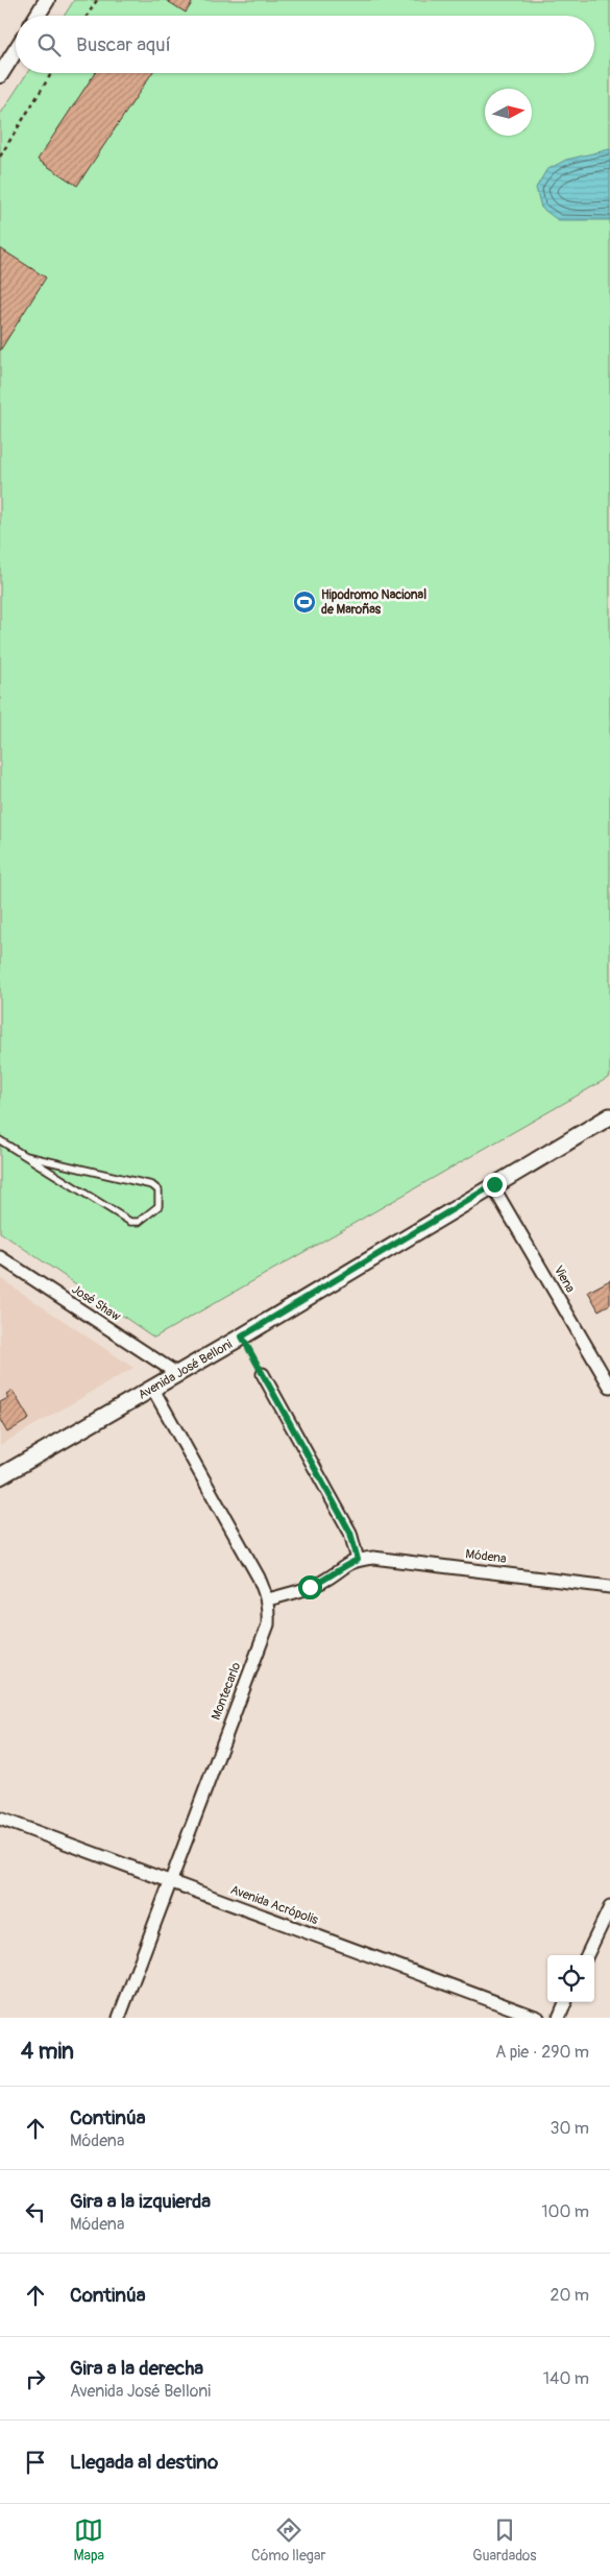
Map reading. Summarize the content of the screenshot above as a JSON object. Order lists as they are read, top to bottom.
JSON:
{
  "streets": {
    "main road": ["Avenida José Belloni"],
    "street": [
      "Viena",
      "José Shaw",
      "Módena",
      "Montecarlo",
      "Avenida Acrópolis"
    ]
  },
  "crossings": [
    ["Viena", "Avenida José Belloni"],
    ["José Shaw", "Avenida José Belloni"],
    ["Avenida José Belloni", "Montecarlo"],
    ["Módena", "Montecarlo"],
    ["Montecarlo", "Avenida Acrópolis"]
  ],
  "places": {
    "sports": ["Hipodromo Nacional de Maroñas"]
  },
  "north": "right",
  "page": {
    "search": "Buscar aquí",
    "heading": ["4 min", "A pie · 290 m"],
    "list": [
      ["Continúa", "Módena", "30 m"],
      ["Gira a la izquierda", "Módena", "100 m"],
      ["Continúa", "20 m"],
      ["Gira a la derecha", "Avenida José Belloni", "140 m"],
      "Llegada al destino"
    ],
    "nav": ["Mapa", "Cómo llegar", "Guardados"]
  }
}
